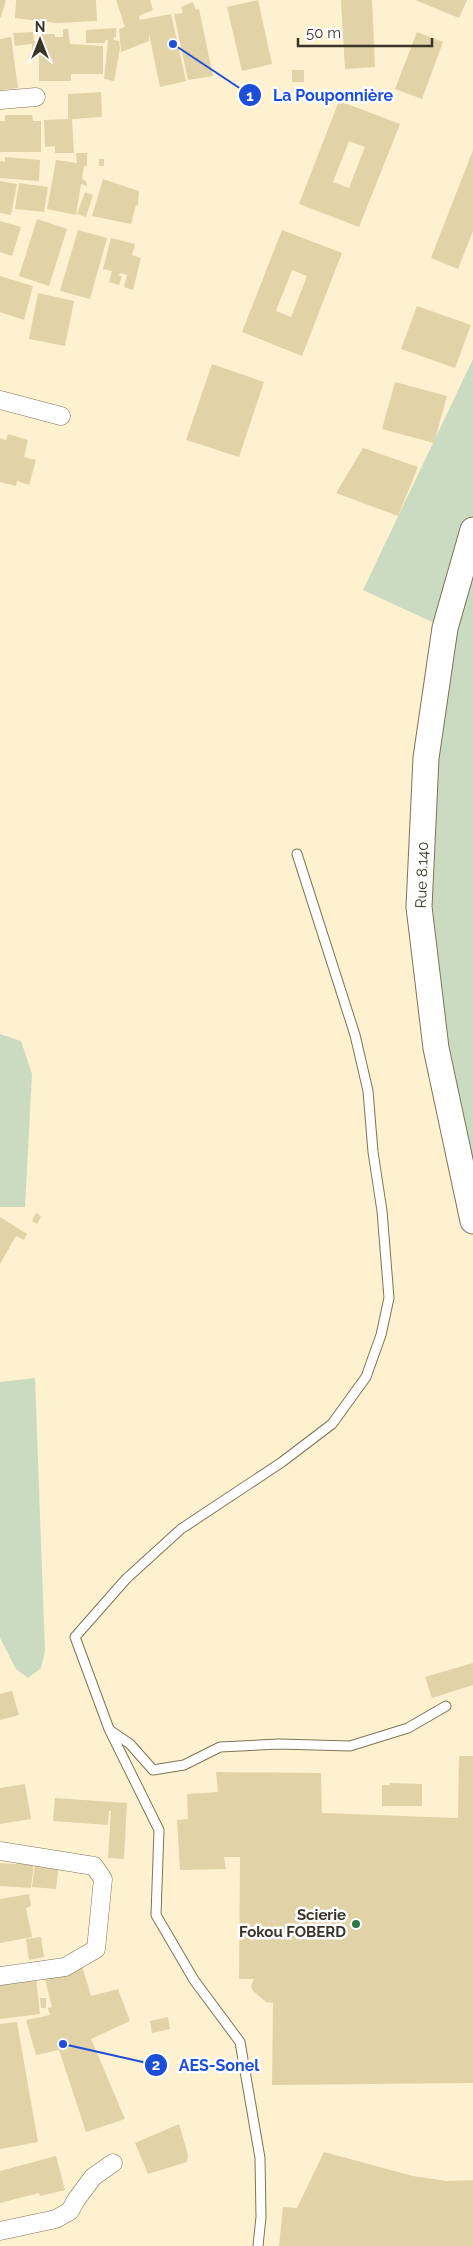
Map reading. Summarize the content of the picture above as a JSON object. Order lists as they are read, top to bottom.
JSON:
{
  "streets": {
    "main road": ["Rue 8.140"]
  },
  "places": ["La Pouponnière", "Scierie Fokou FOBERD", "AES-Sonel"],
  "scale_bar": "50 m",
  "north": "top"
}
